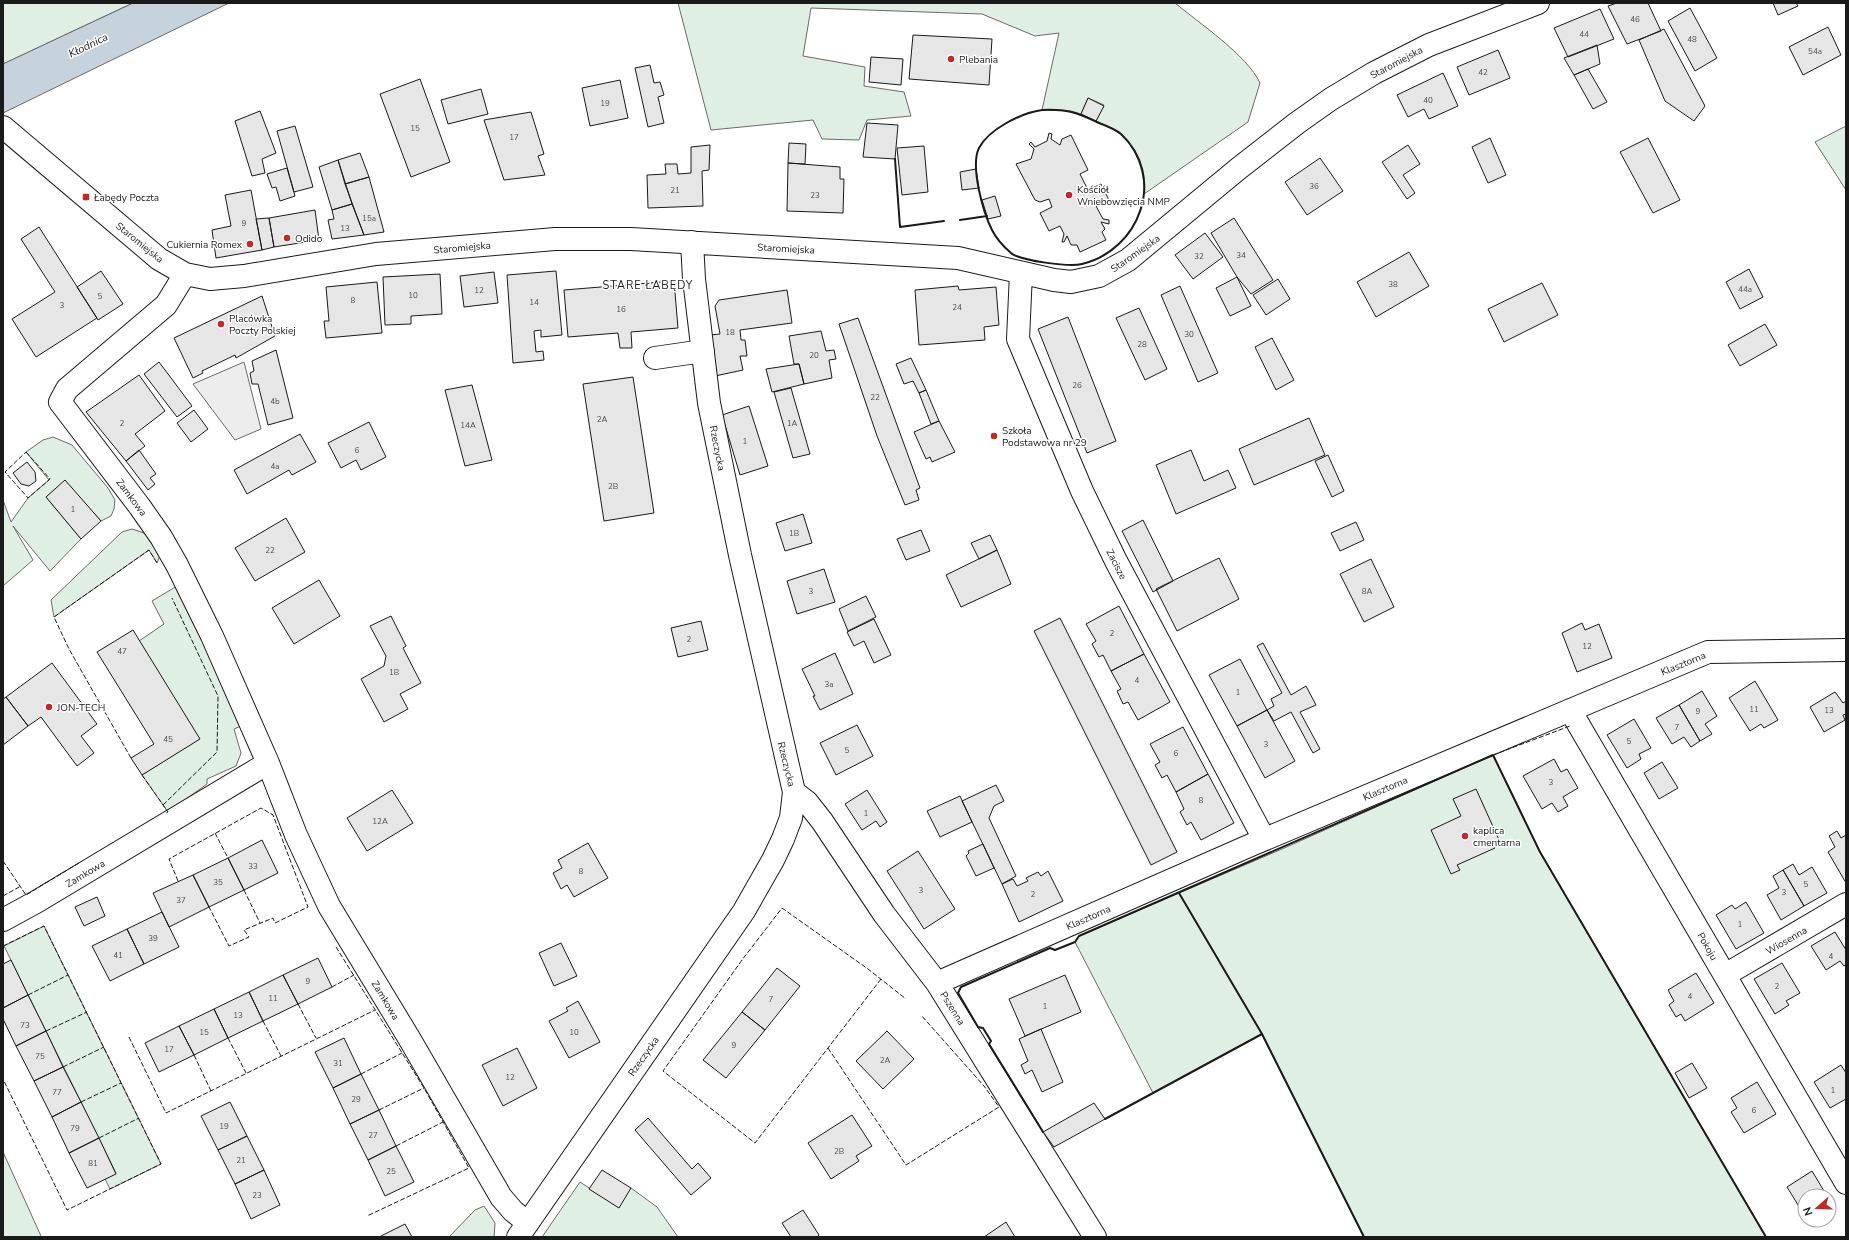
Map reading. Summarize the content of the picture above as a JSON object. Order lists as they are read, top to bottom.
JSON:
{
  "streets": {
    "street": [
      "Staromiejska",
      "Rzeczycka",
      "Zamkowa",
      "Zacisze",
      "Klasztorna",
      "Wiosenna",
      "Pokoju",
      "Pszenna"
    ]
  },
  "crossings": [
    ["Staromiejska", "Rzeczycka"],
    ["Staromiejska", "Zamkowa"],
    ["Staromiejska", "Zacisze"],
    ["Rzeczycka", "Zamkowa"],
    ["Rzeczycka", "Pszenna"],
    ["Zacisze", "Klasztorna"],
    ["Klasztorna", "Pokoju"],
    ["Klasztorna", "Pszenna"],
    ["Wiosenna", "Pokoju"]
  ],
  "districts": ["STARE ŁABĘDY"],
  "water": ["Kłodnica"],
  "places": {
    "other": [
      "Plebania",
      "Kościół Wniebowzięcia NMP",
      "Odido",
      "Cukiernia Romex",
      "Placówka Poczty Polskiej",
      "Szkoła Podstawowa nr 29",
      "JON-TECH",
      "kaplica cmentarna"
    ],
    "transit": ["Łabędy Poczta"]
  },
  "house_numbers": [
    "46",
    "44",
    "48",
    "54a",
    "42",
    "40",
    "19",
    "15",
    "17",
    "36",
    "21",
    "23",
    "15a",
    "9",
    "13",
    "34",
    "32",
    "38",
    "44a",
    "12",
    "10",
    "5",
    "8",
    "14",
    "3",
    "24",
    "16",
    "18",
    "30",
    "28",
    "20",
    "26",
    "22",
    "4b",
    "2A",
    "2",
    "1A",
    "14A",
    "1",
    "6",
    "4a",
    "2B",
    "1",
    "1B",
    "22",
    "3",
    "8A",
    "2",
    "2",
    "12",
    "47",
    "1B",
    "4",
    "3a",
    "1",
    "11",
    "13",
    "9",
    "7",
    "45",
    "5",
    "3",
    "5",
    "6",
    "3",
    "8",
    "1",
    "12A",
    "33",
    "8",
    "35",
    "5",
    "3",
    "3",
    "2",
    "37",
    "1",
    "39",
    "41",
    "4",
    "9",
    "2",
    "4",
    "11",
    "7",
    "1",
    "13",
    "73",
    "15",
    "10",
    "9",
    "17",
    "75",
    "2A",
    "31",
    "12",
    "1",
    "77",
    "29",
    "6",
    "19",
    "79",
    "27",
    "2B",
    "21",
    "81",
    "25",
    "23"
  ],
  "north": "left"
}
